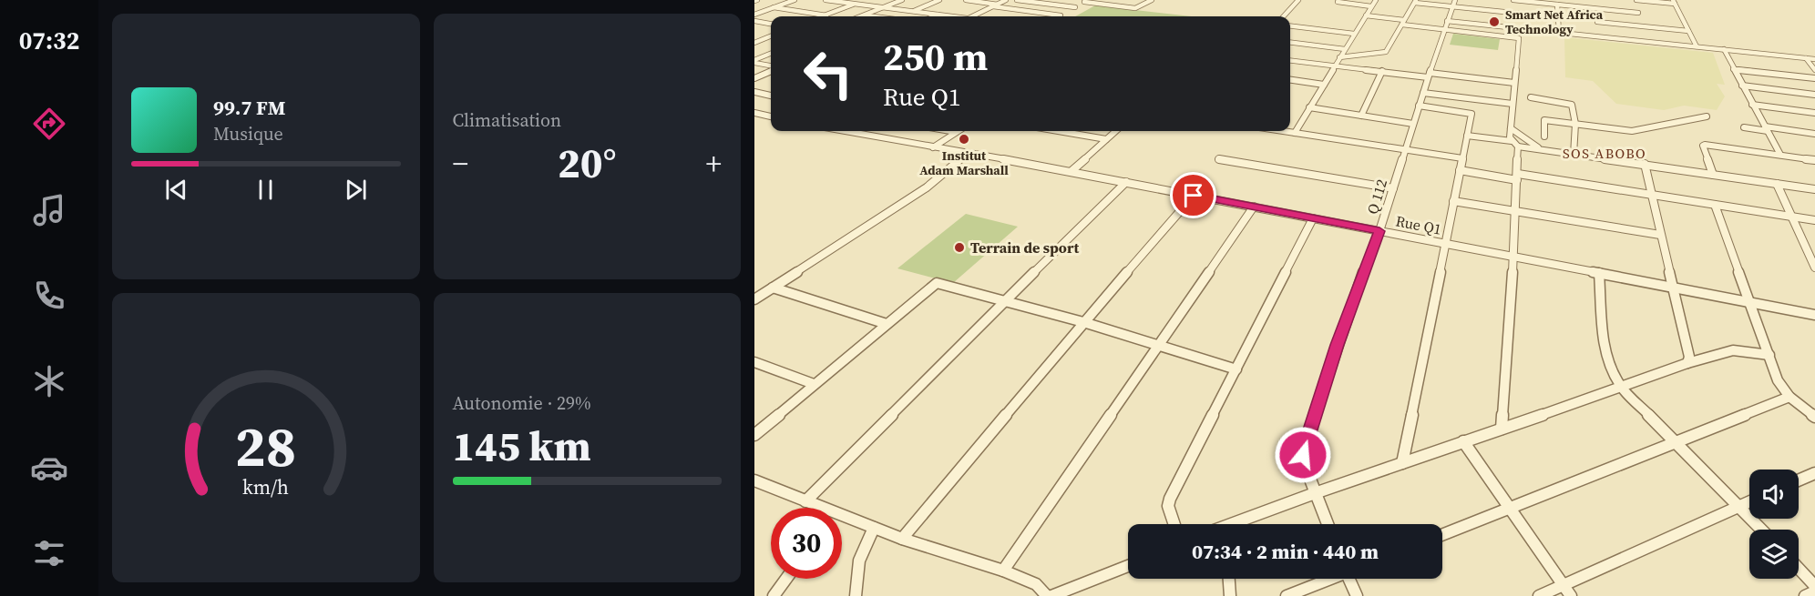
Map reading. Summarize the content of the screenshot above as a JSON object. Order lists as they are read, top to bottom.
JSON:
{
  "streets": {
    "street": ["Q 112", "Rue Q1"]
  },
  "crossings": [
    ["Q 112", "Rue Q1"]
  ],
  "districts": ["SOS ABOBO"],
  "places": ["Smart Net Africa Technology", "Institut Adam Marshall", "Terrain de sport"],
  "page": {
    "tabs": "07:32",
    "tile": [
      "Climatisation",
      ["Autonomie · 29%", "145 km"]
    ],
    "turn": ["250 m", "Rue Q1"],
    "song": ["99.7 FM", "Musique"],
    "heat": ["−", "20°", "+"],
    "limit": "30",
    "trip": "07:34 · 2 min · 440 m",
    "gauge": ["28", "km/h"]
  }
}
